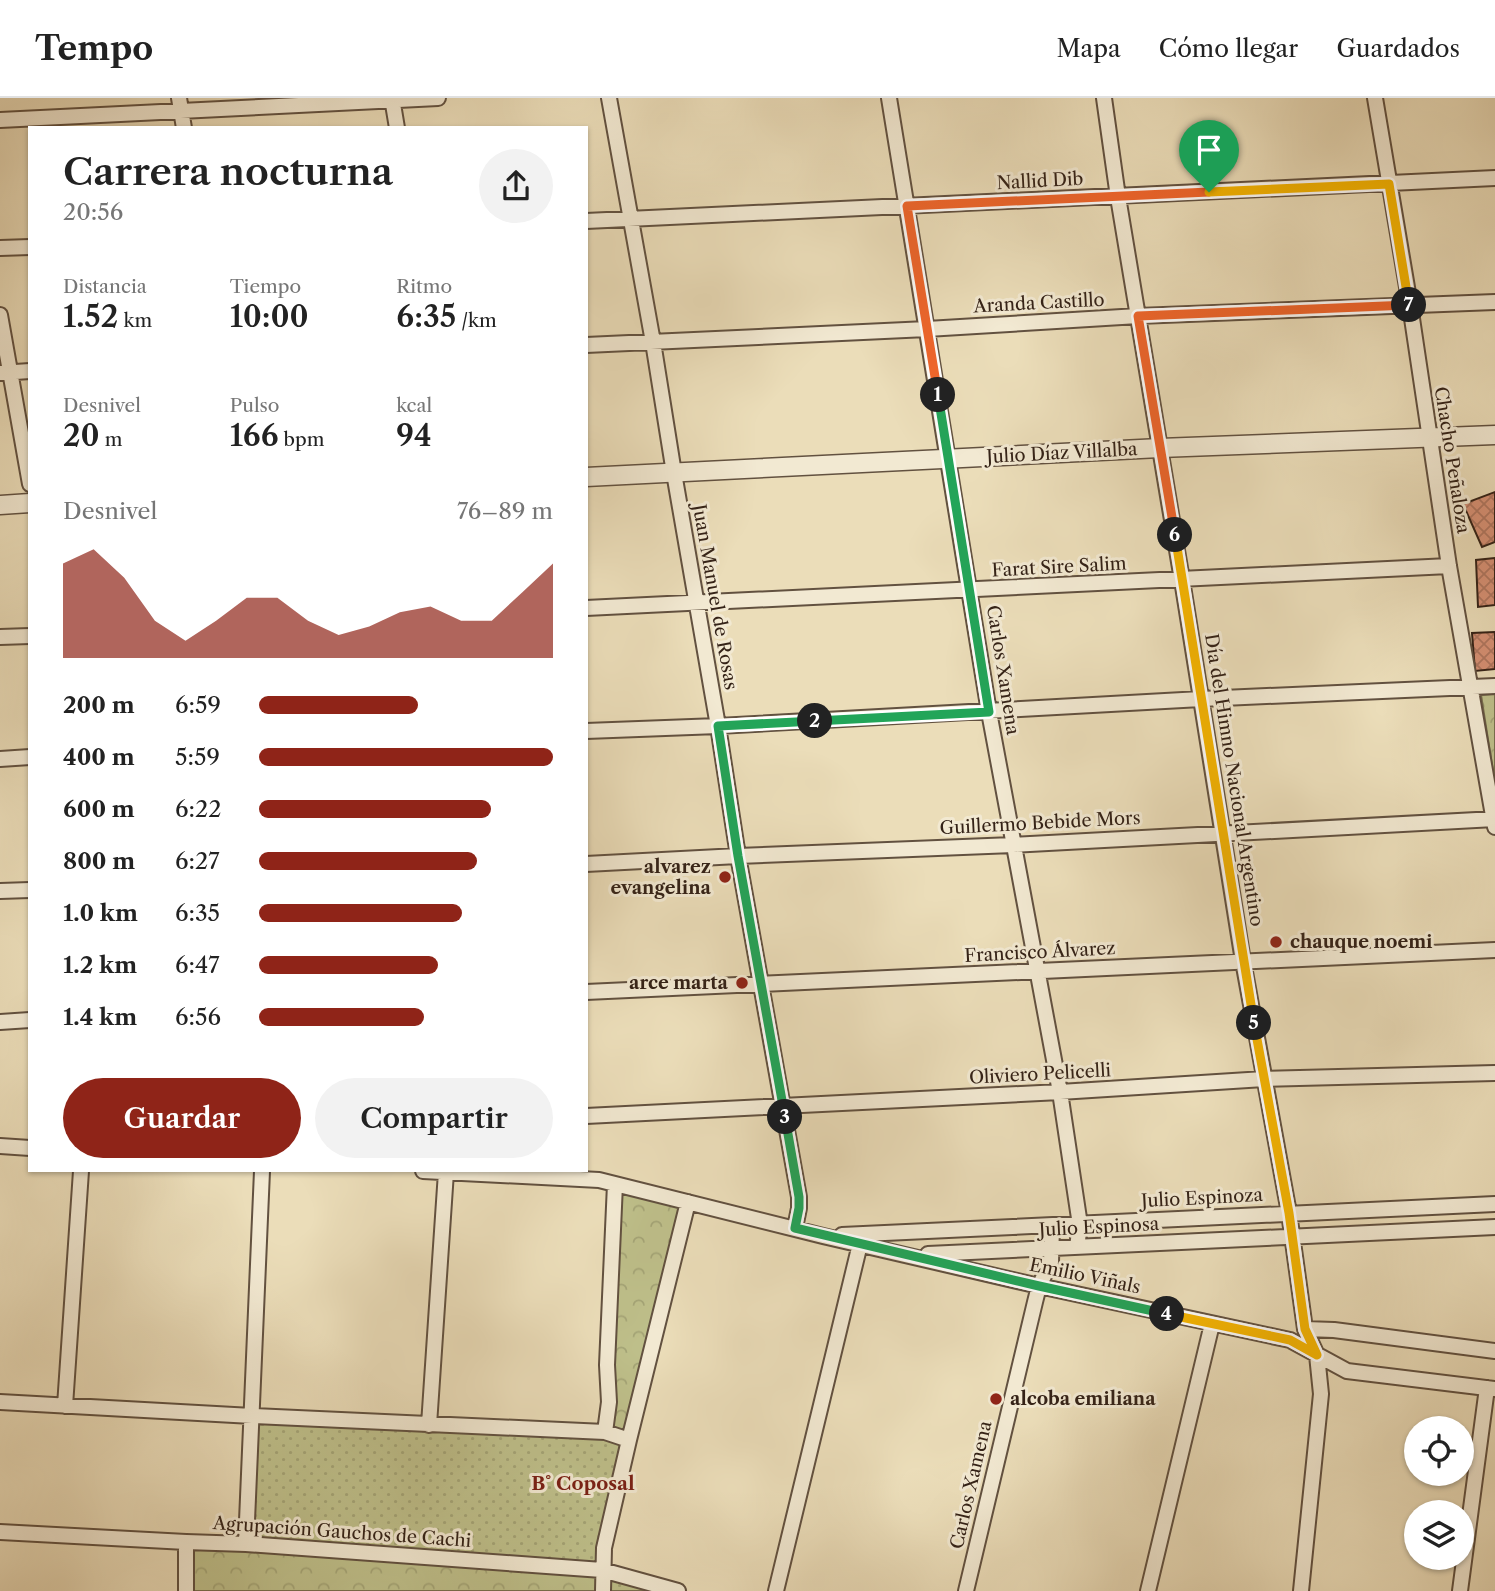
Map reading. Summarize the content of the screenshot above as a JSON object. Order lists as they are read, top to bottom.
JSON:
{
  "streets": {
    "street": [
      "Nallid Dib",
      "Aranda Castillo",
      "Julio Díaz Villalba",
      "Chacho Peñaloza",
      "Farat Sire Salim",
      "Juan Manuel de Rosas",
      "Carlos Xamena",
      "Día del Himno Nacional Argentino",
      "Guillermo Bebide Mors",
      "Francisco Álvarez",
      "Oliviero Pelicelli",
      "Julio Espinoza",
      "Julio Espinosa",
      "Emilio Viñals",
      "Agrupación Gauchos de Cachi"
    ]
  },
  "crossings": [
    ["Nallid Dib", "Chacho Peñaloza"],
    ["Nallid Dib", "Juan Manuel de Rosas"],
    ["Nallid Dib", "Carlos Xamena"],
    ["Nallid Dib", "Día del Himno Nacional Argentino"],
    ["Aranda Castillo", "Chacho Peñaloza"],
    ["Aranda Castillo", "Juan Manuel de Rosas"],
    ["Aranda Castillo", "Carlos Xamena"],
    ["Aranda Castillo", "Día del Himno Nacional Argentino"],
    ["Julio Díaz Villalba", "Chacho Peñaloza"],
    ["Julio Díaz Villalba", "Juan Manuel de Rosas"],
    ["Julio Díaz Villalba", "Carlos Xamena"],
    ["Julio Díaz Villalba", "Día del Himno Nacional Argentino"],
    ["Chacho Peñaloza", "Farat Sire Salim"],
    ["Chacho Peñaloza", "Guillermo Bebide Mors"],
    ["Farat Sire Salim", "Juan Manuel de Rosas"],
    ["Farat Sire Salim", "Carlos Xamena"],
    ["Farat Sire Salim", "Día del Himno Nacional Argentino"],
    ["Juan Manuel de Rosas", "Guillermo Bebide Mors"],
    ["Juan Manuel de Rosas", "Francisco Álvarez"],
    ["Juan Manuel de Rosas", "Oliviero Pelicelli"],
    ["Carlos Xamena", "Guillermo Bebide Mors"],
    ["Carlos Xamena", "Francisco Álvarez"],
    ["Carlos Xamena", "Oliviero Pelicelli"],
    ["Carlos Xamena", "Julio Espinoza"],
    ["Carlos Xamena", "Julio Espinosa"],
    ["Carlos Xamena", "Emilio Viñals"],
    ["Día del Himno Nacional Argentino", "Guillermo Bebide Mors"],
    ["Día del Himno Nacional Argentino", "Francisco Álvarez"],
    ["Día del Himno Nacional Argentino", "Oliviero Pelicelli"],
    ["Día del Himno Nacional Argentino", "Julio Espinoza"],
    ["Día del Himno Nacional Argentino", "Julio Espinosa"],
    ["Día del Himno Nacional Argentino", "Emilio Viñals"],
    ["Julio Espinoza", "Julio Espinosa"],
    ["Julio Espinosa", "Emilio Viñals"]
  ],
  "districts": ["B° Coposal"],
  "places": [
    "alvarez evangelina",
    "chauque noemi",
    "arce marta",
    "alcoba emiliana"
  ],
  "page": {
    "header": "Tempo",
    "nav": ["Mapa", "Cómo llegar", "Guardados"],
    "heading": ["Carrera nocturna", "20:56"],
    "stats": [
      ["Distancia", "1.52 km"],
      ["Tiempo", "10:00"],
      ["Ritmo", "6:35 /km"],
      ["Desnivel", "20 m"],
      ["Pulso", "166 bpm"],
      ["kcal", "94"]
    ],
    "pins": [
      "7",
      "1",
      "6",
      "2",
      "5",
      "3",
      "4"
    ],
    "chart": ["Desnivel", "76–89 m"],
    "list": [
      {
        "name": "200 m",
        "note": "6:59"
      },
      {
        "name": "400 m",
        "note": "5:59"
      },
      {
        "name": "600 m",
        "note": "6:22"
      },
      {
        "name": "800 m",
        "note": "6:27"
      },
      {
        "name": "1.0 km",
        "note": "6:35"
      },
      {
        "name": "1.2 km",
        "note": "6:47"
      },
      {
        "name": "1.4 km",
        "note": "6:56"
      }
    ],
    "buttons": ["Guardar", "Compartir"]
  }
}
